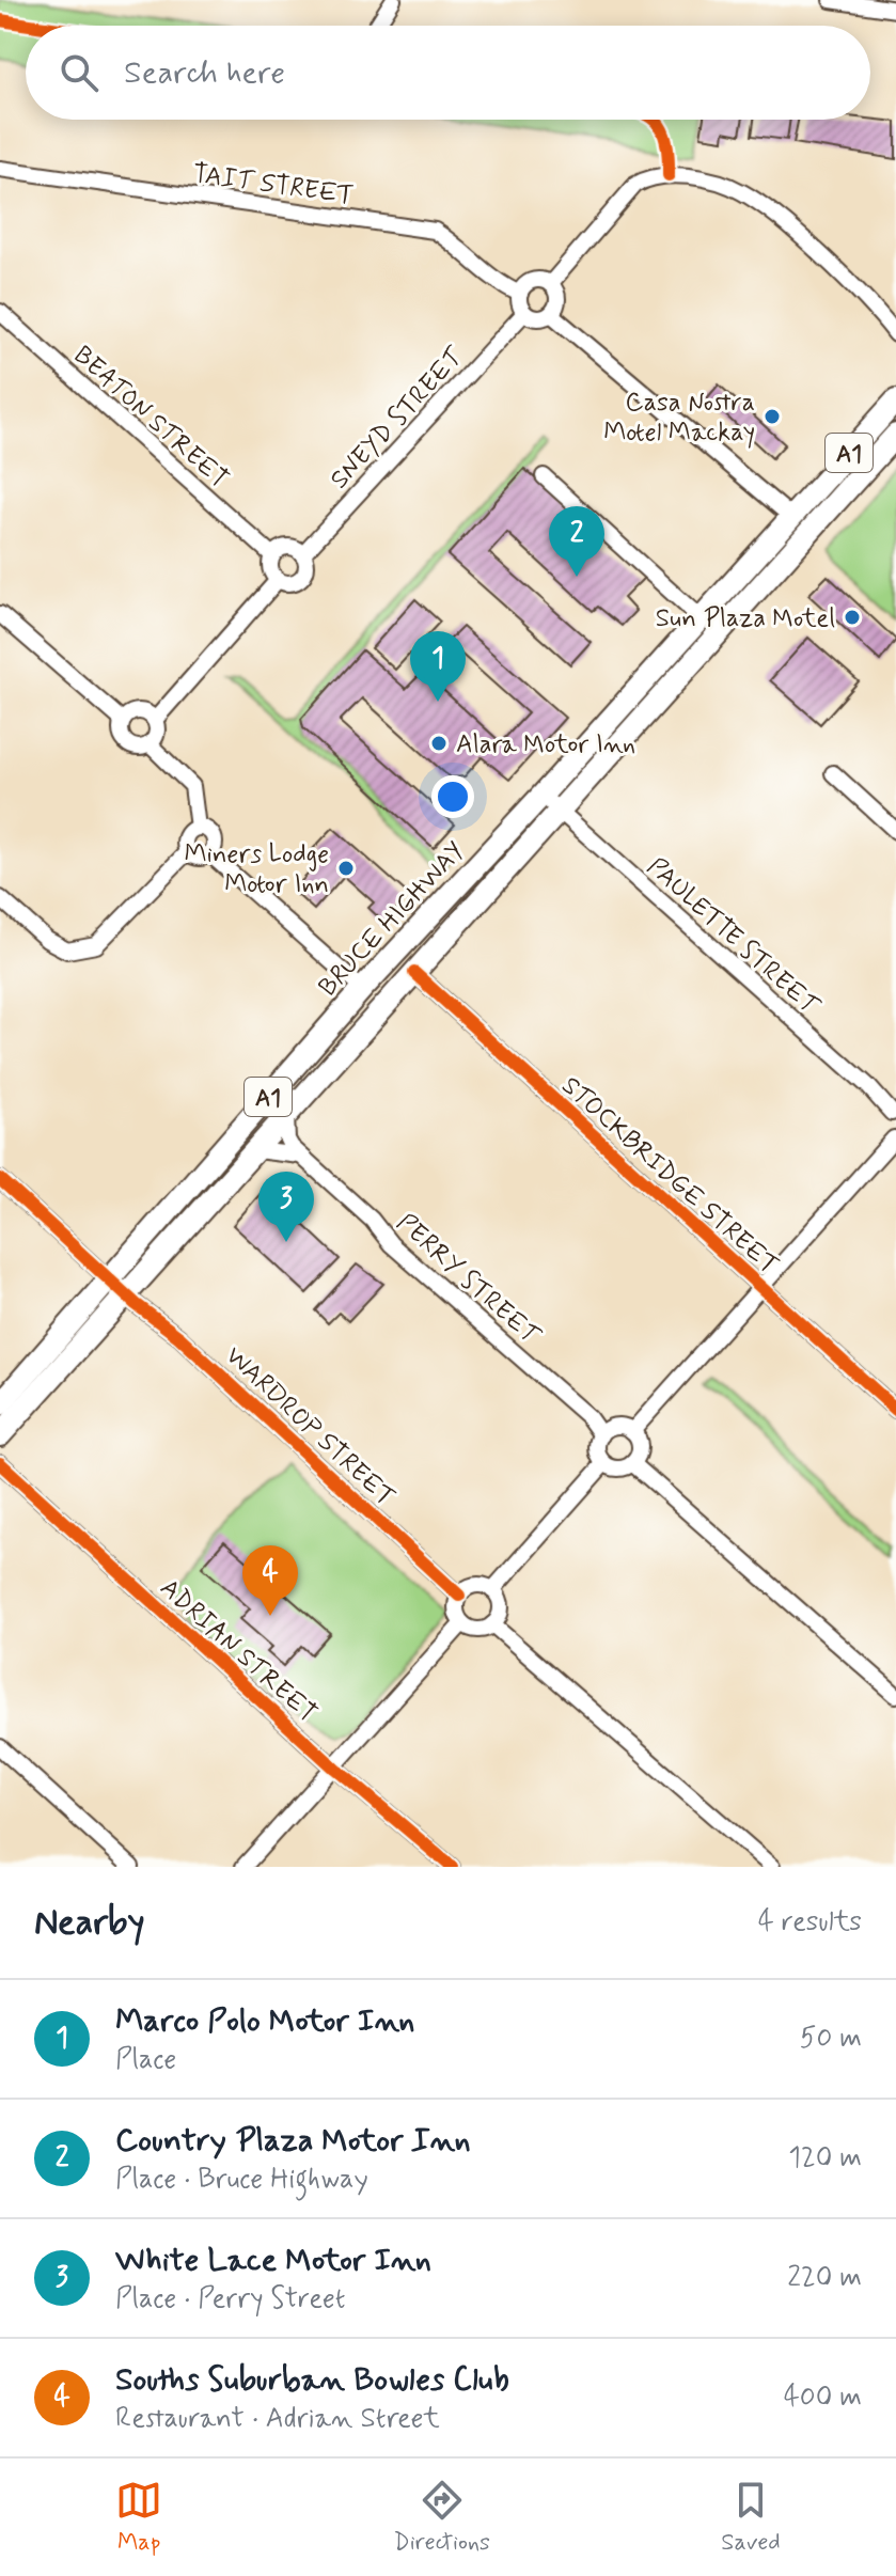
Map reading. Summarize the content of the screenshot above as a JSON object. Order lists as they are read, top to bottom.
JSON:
{
  "streets": {
    "highway": ["A1", "BRUCE HIGHWAY"],
    "street": [
      "TAIT STREET",
      "BEATON STREET",
      "SNEYD STREET",
      "PAULETTE STREET",
      "STOCKBRIDGE STREET",
      "PERRY STREET",
      "WARDROP STREET",
      "ADRIAN STREET"
    ]
  },
  "crossings": [
    ["TAIT STREET", "SNEYD STREET"],
    ["BEATON STREET", "SNEYD STREET"],
    ["BRUCE HIGHWAY", "PAULETTE STREET"],
    ["BRUCE HIGHWAY", "STOCKBRIDGE STREET"],
    ["BRUCE HIGHWAY", "PERRY STREET"],
    ["BRUCE HIGHWAY", "WARDROP STREET"]
  ],
  "places": [
    "Casa Nostra Motel Mackay",
    "Sun Plaza Motel",
    "Alara Motor Inn",
    "Miners Lodge Motor Inn"
  ],
  "page": {
    "search": "Search here",
    "pins": [
      "2",
      "1",
      "3",
      "4"
    ],
    "heading": ["Nearby", "4 results"],
    "list": [
      {
        "mark": "1",
        "name": "Marco Polo Motor Inn",
        "note": "Place",
        "value": "50 m"
      },
      {
        "mark": "2",
        "name": "Country Plaza Motor Inn",
        "note": "Place · Bruce Highway",
        "value": "120 m"
      },
      {
        "mark": "3",
        "name": "White Lace Motor Inn",
        "note": "Place · Perry Street",
        "value": "220 m"
      },
      {
        "mark": "4",
        "name": "Souths Suburban Bowles Club",
        "note": "Restaurant · Adrian Street",
        "value": "400 m"
      }
    ],
    "nav": ["Map", "Directions", "Saved"]
  }
}
